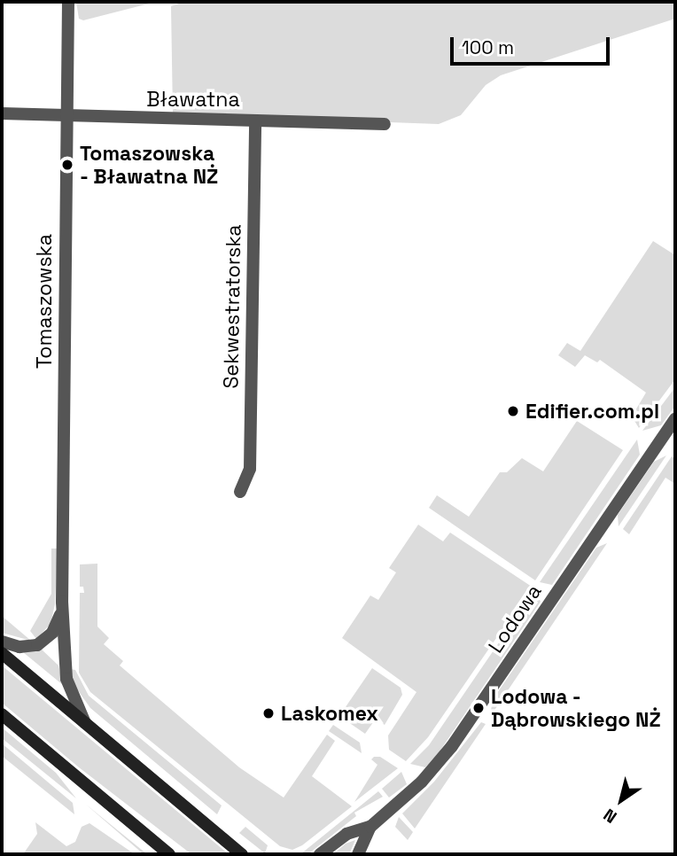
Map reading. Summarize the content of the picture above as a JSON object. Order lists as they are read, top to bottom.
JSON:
{
  "streets": {
    "street": [
      "Bławatna",
      "Tomaszowska",
      "Sekwestratorska",
      "Lodowa"
    ]
  },
  "crossings": [
    ["Bławatna", "Tomaszowska"],
    ["Bławatna", "Sekwestratorska"]
  ],
  "places": [
    "Tomaszowska - Bławatna NŻ",
    "Edifier.com.pl",
    "Lodowa - Dąbrowskiego NŻ",
    "Laskomex"
  ],
  "scale_bar": "100 m",
  "north": "bottom left"
}
